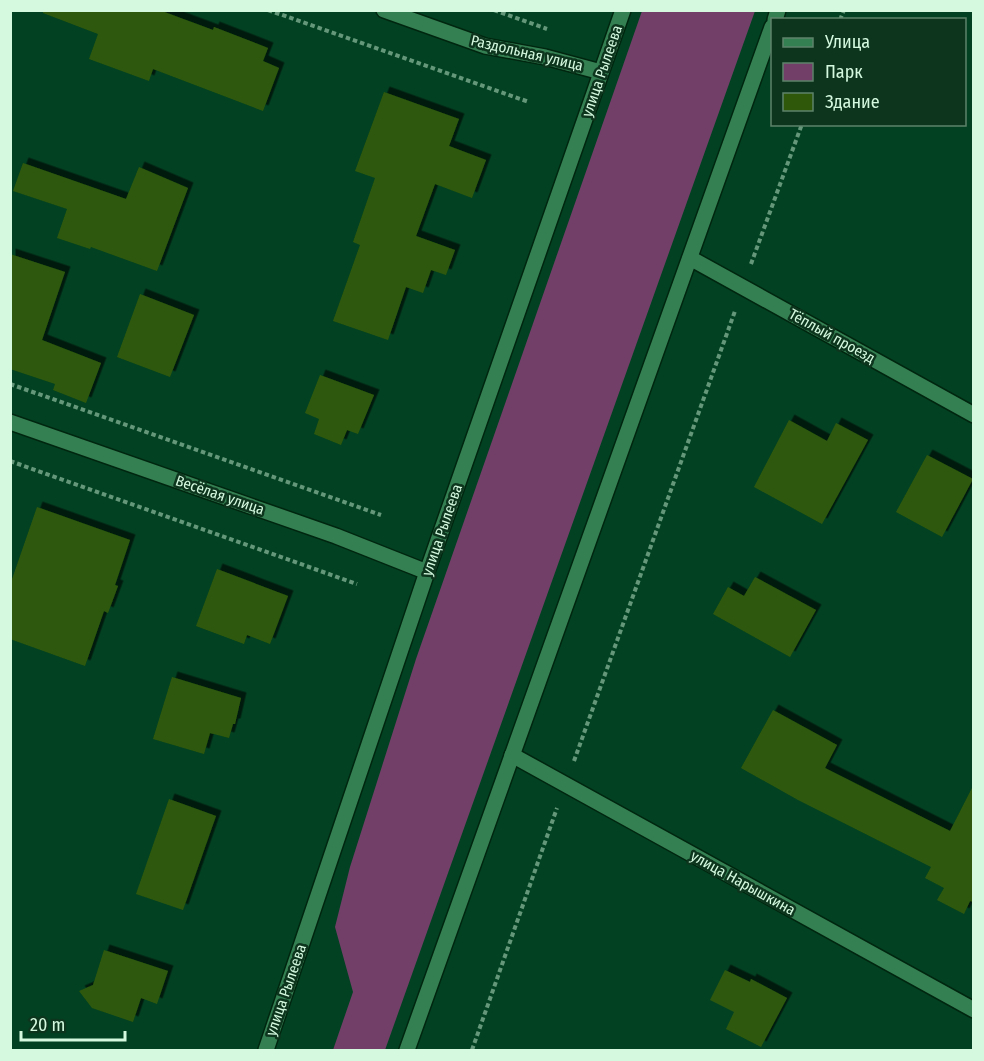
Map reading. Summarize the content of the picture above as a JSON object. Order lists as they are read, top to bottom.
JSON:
{
  "streets": {
    "street": [
      "Раздольная улица",
      "улица Рылеева",
      "Тёплый проезд",
      "Весёлая улица",
      "улица Нарышкина"
    ]
  },
  "crossings": [
    ["Раздольная улица", "улица Рылеева"],
    ["улица Рылеева", "Весёлая улица"]
  ],
  "legend": ["Улица", "Парк", "Здание"],
  "scale_bar": "20 m"
}
